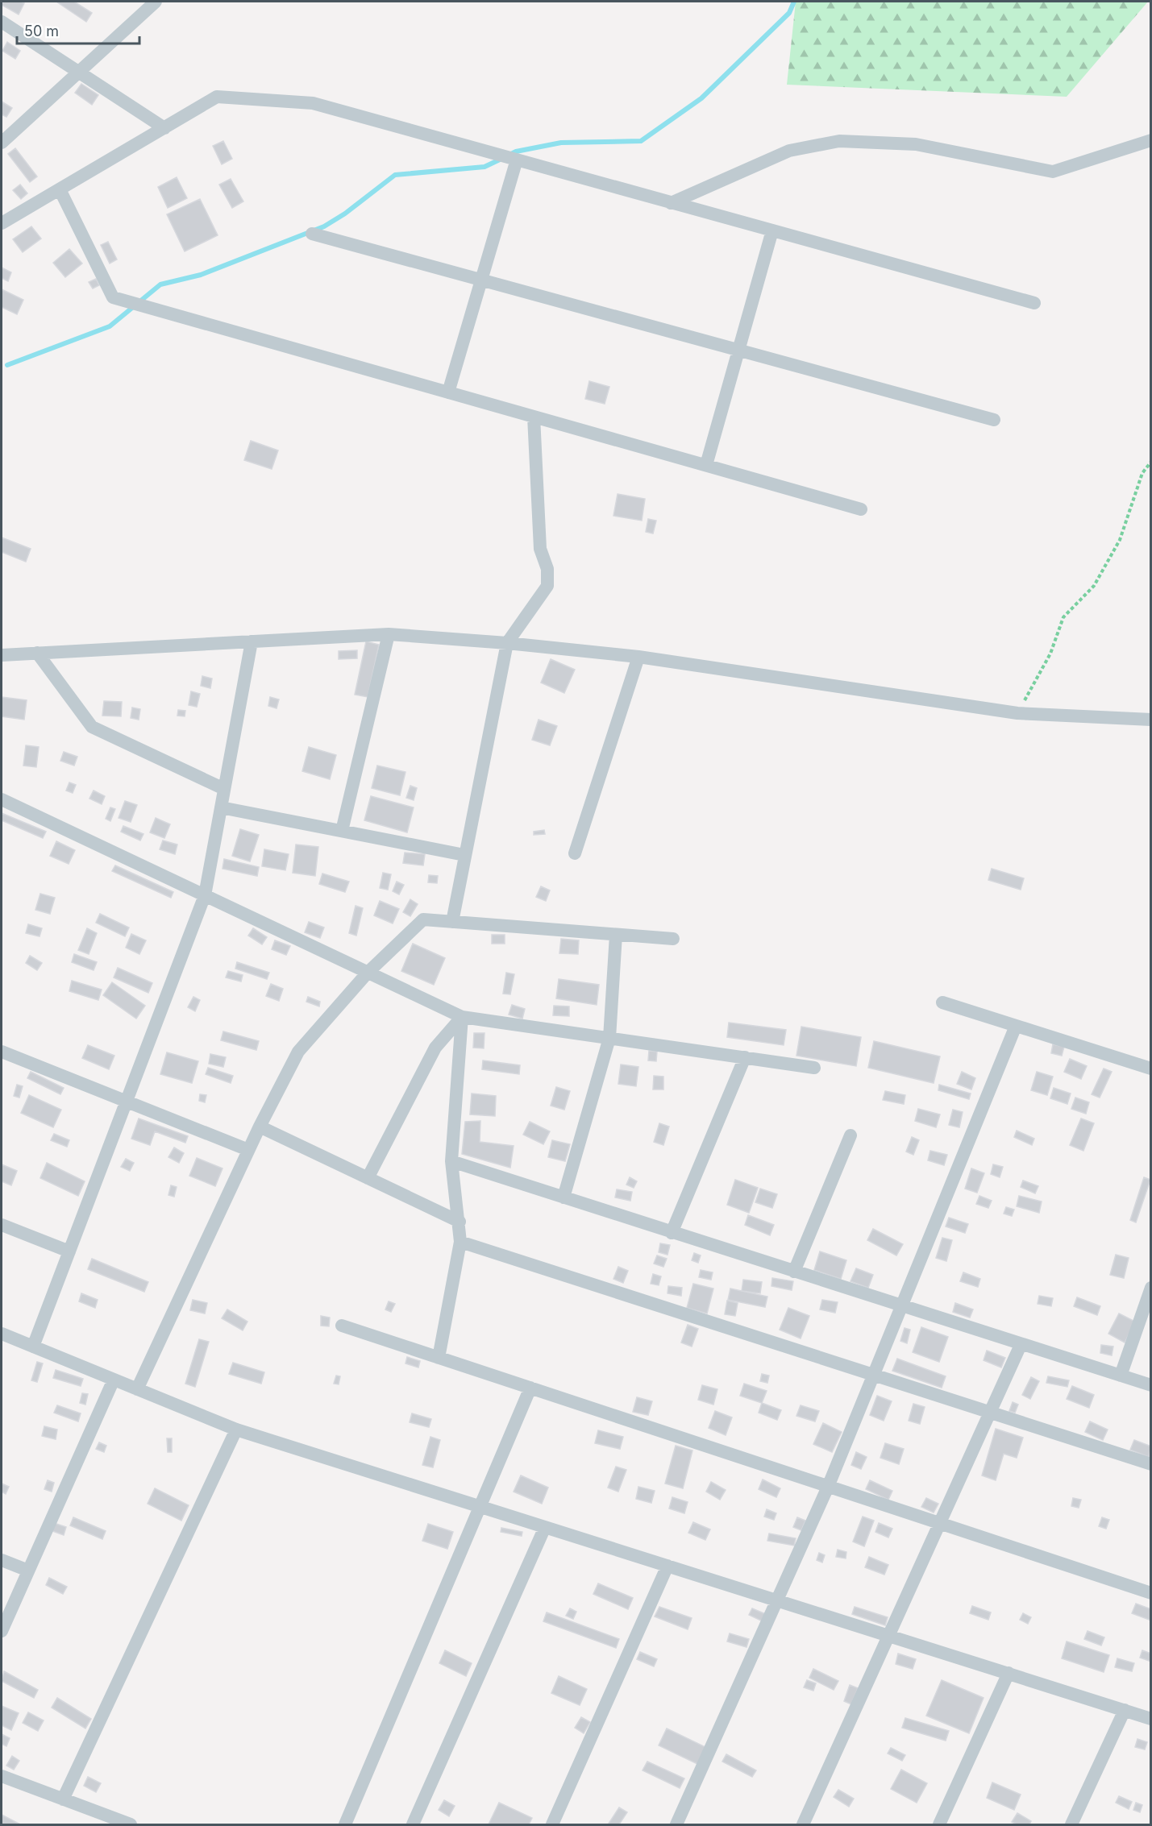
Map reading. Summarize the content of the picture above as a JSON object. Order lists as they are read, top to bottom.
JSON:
{
  "scale_bar": "50 m"
}
